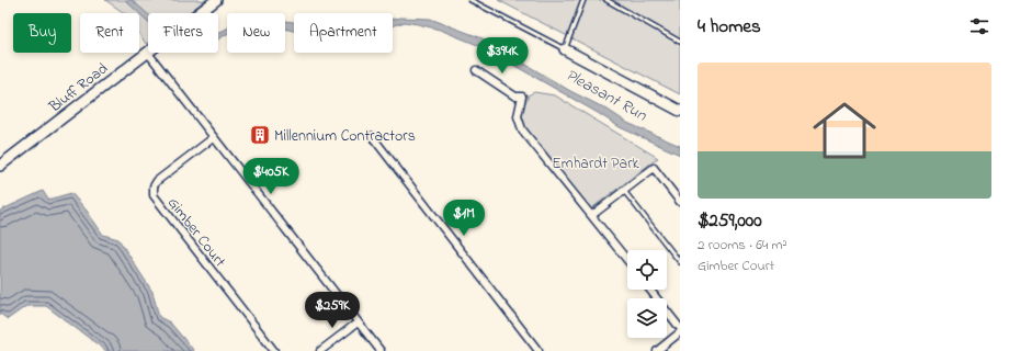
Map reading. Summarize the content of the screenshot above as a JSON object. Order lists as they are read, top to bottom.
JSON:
{
  "streets": {
    "main road": ["Bluff Road"],
    "street": ["Gimber Court"]
  },
  "water": ["Pleasant Run"],
  "parks": ["Emhardt Park"],
  "places": {
    "building": ["Millennium Contractors"]
  },
  "page": {
    "heading": "4 homes",
    "chip": [
      "Buy",
      "Rent",
      "Filters",
      "New",
      "Apartment"
    ],
    "price": [
      "$394K",
      "$405K",
      "$1M",
      "$259K"
    ],
    "list": [
      {
        "name": "$259,000",
        "note": "2 rooms · 64 m² · Gimber Court"
      }
    ]
  }
}
